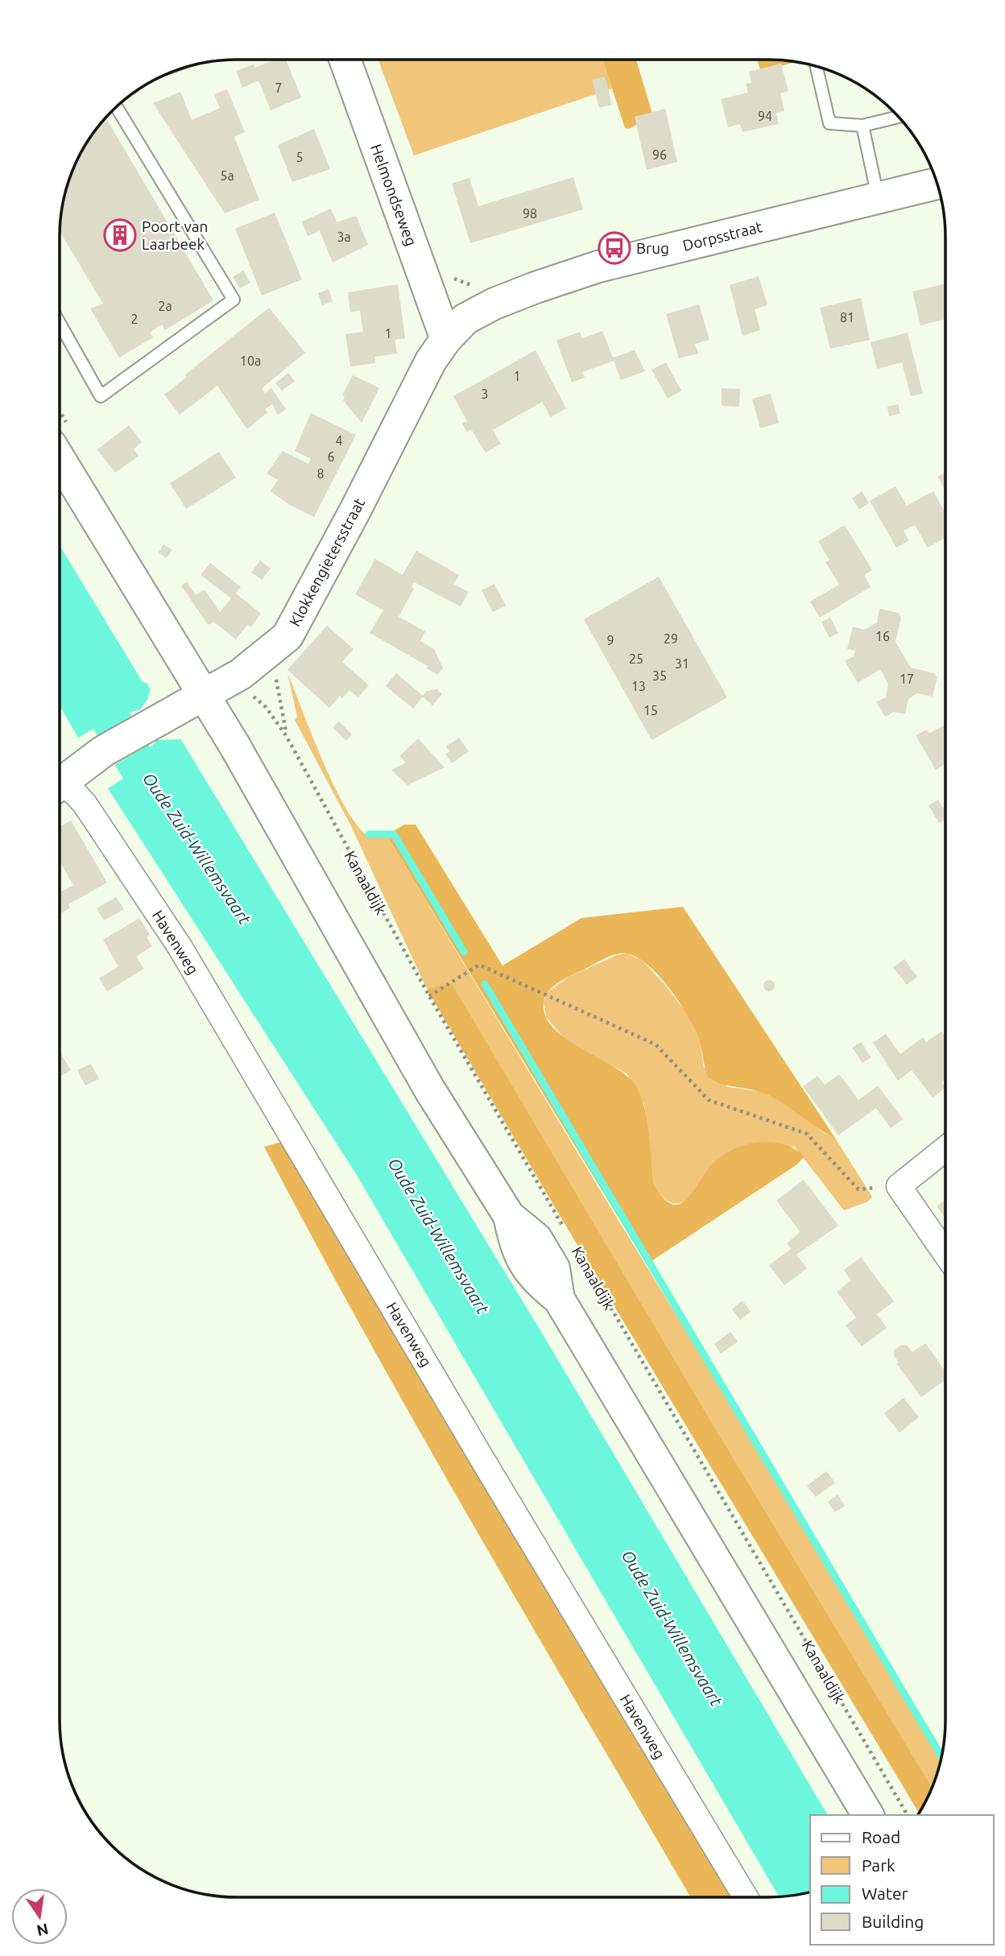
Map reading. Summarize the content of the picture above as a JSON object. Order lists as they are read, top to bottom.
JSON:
{
  "streets": {
    "main road": ["Helmondseweg", "Dorpsstraat", "Klokkengietersstraat"],
    "street": ["Havenweg"],
    "path": ["Kanaaldijk"]
  },
  "crossings": [
    ["Helmondseweg", "Dorpsstraat"],
    ["Helmondseweg", "Klokkengietersstraat"],
    ["Dorpsstraat", "Klokkengietersstraat"],
    ["Klokkengietersstraat", "Kanaaldijk"]
  ],
  "water": ["Oude Zuid-Willemsvaart"],
  "places": {
    "building": ["Poort van Laarbeek"],
    "bus stop": ["Brug"]
  },
  "house_numbers": [
    "7",
    "94",
    "96",
    "5",
    "5a",
    "98",
    "3a",
    "2a",
    "81",
    "2",
    "1",
    "10a",
    "1",
    "3",
    "4",
    "6",
    "8",
    "16",
    "29",
    "9",
    "25",
    "31",
    "35",
    "17",
    "13",
    "15"
  ],
  "legend": [
    "Road",
    "Park",
    "Water",
    "Building"
  ],
  "north": "bottom"
}
